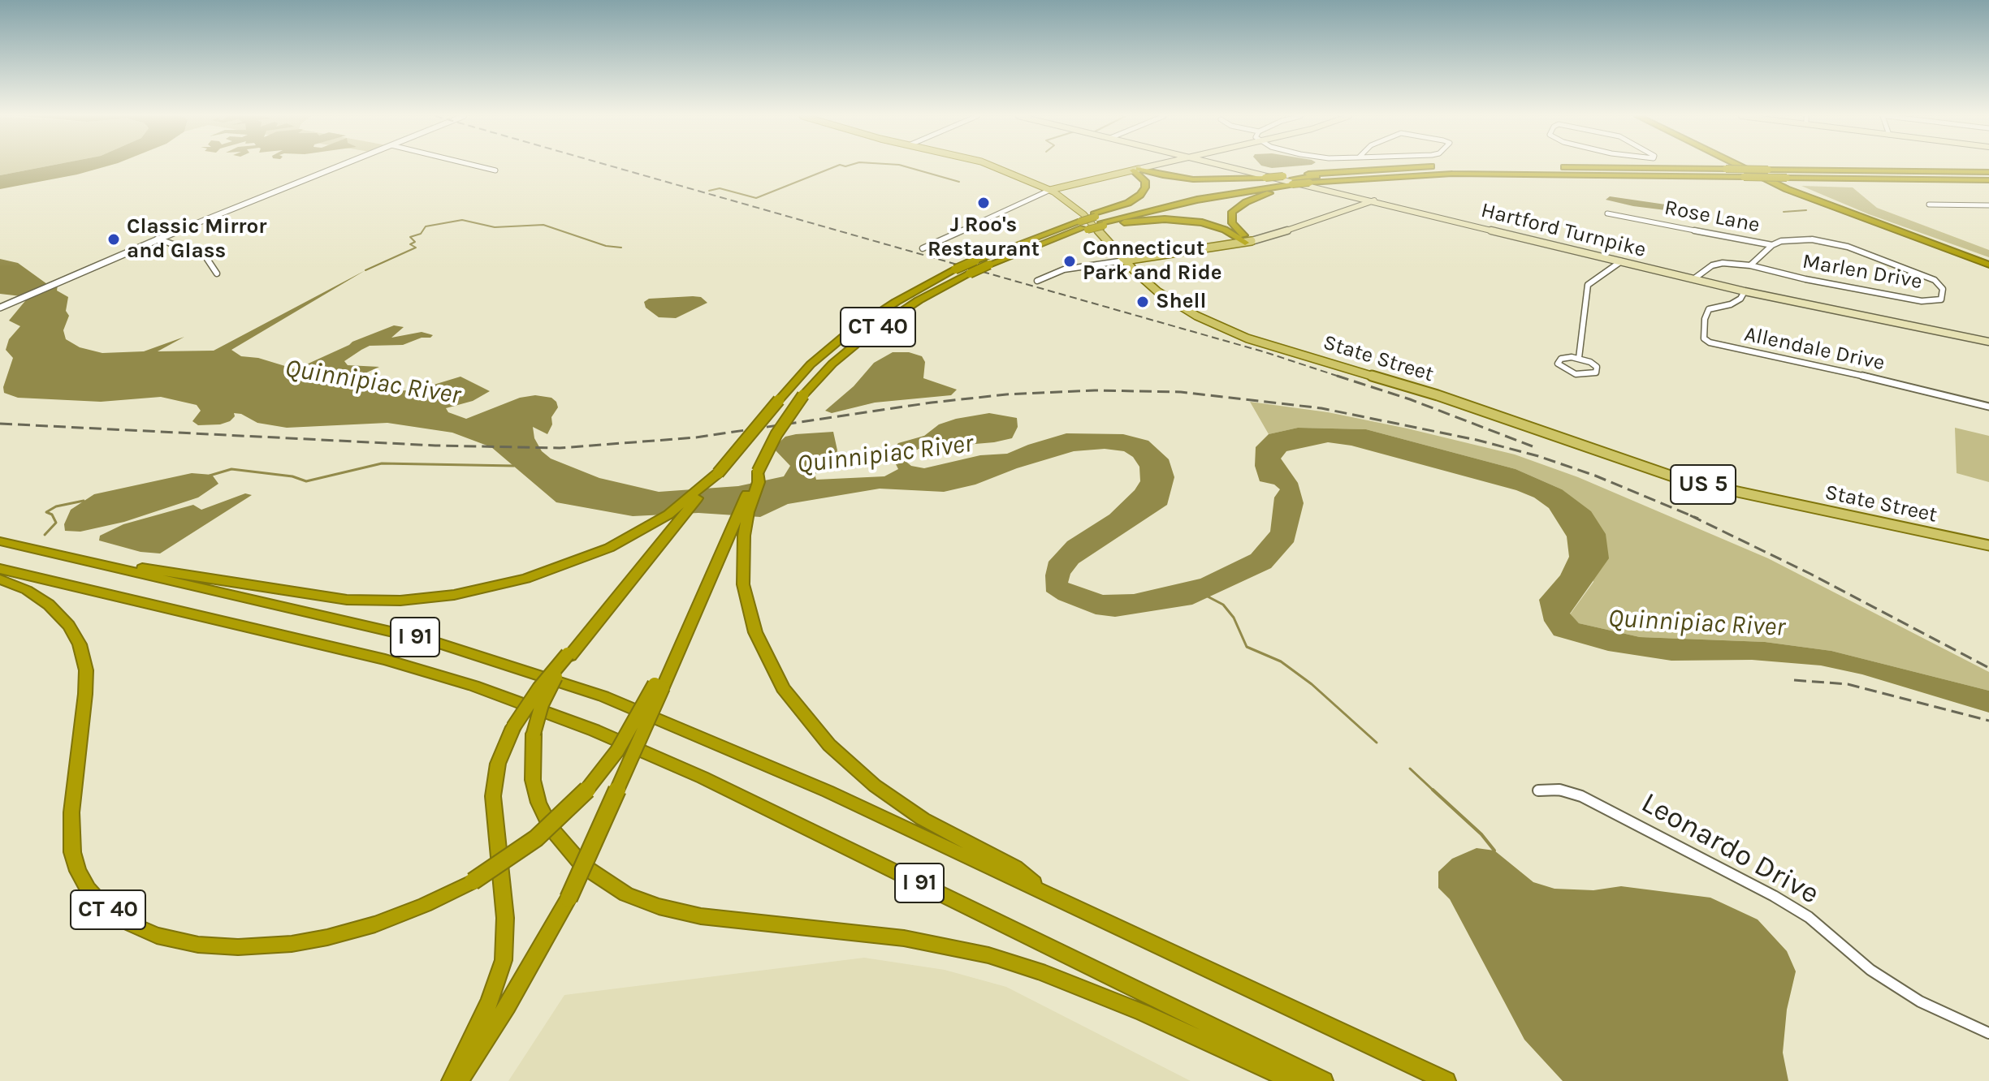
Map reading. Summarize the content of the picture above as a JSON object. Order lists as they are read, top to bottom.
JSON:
{
  "streets": {
    "highway": ["CT 40", "I 91"],
    "main road": ["Hartford Turnpike", "State Street", "US 5"],
    "street": [
      "Rose Lane",
      "Marlen Drive",
      "Allendale Drive",
      "Leonardo Drive"
    ]
  },
  "crossings": [
    ["Rose Lane", "Marlen Drive"],
    ["Hartford Turnpike", "Marlen Drive"],
    ["Hartford Turnpike", "Allendale Drive"],
    ["CT 40", "I 91"]
  ],
  "water": ["Quinnipiac River"],
  "places": [
    "J Roo's Restaurant",
    "Classic Mirror and Glass",
    "Connecticut Park and Ride",
    "Shell"
  ]
}
